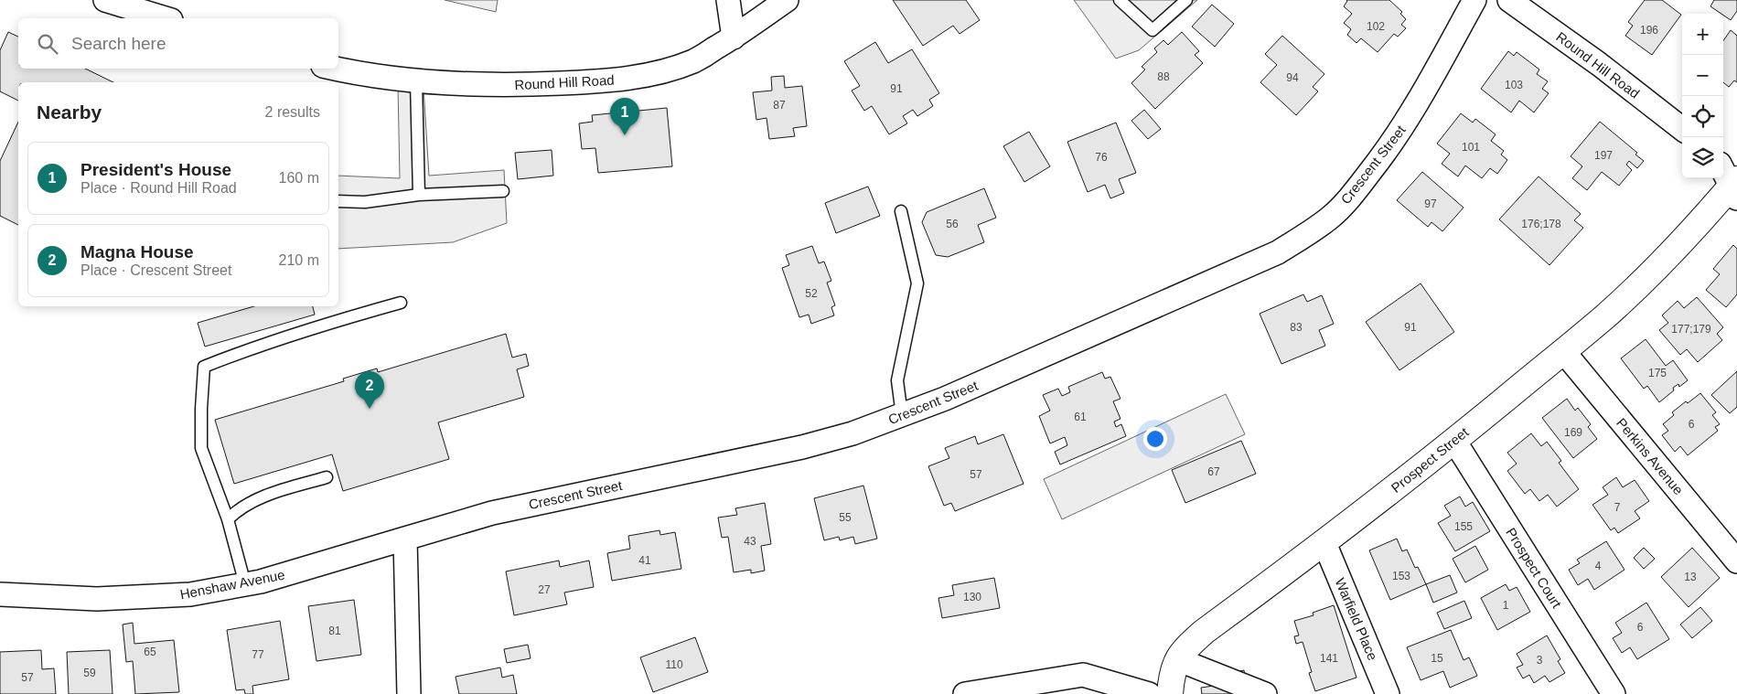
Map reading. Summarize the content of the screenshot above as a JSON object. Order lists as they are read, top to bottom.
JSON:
{
  "streets": {
    "main road": ["Prospect Street"],
    "street": [
      "Round Hill Road",
      "Crescent Street",
      "Perkins Avenue",
      "Prospect Court",
      "Henshaw Avenue",
      "Warfield Place"
    ]
  },
  "crossings": [
    ["Crescent Street", "Henshaw Avenue"],
    ["Perkins Avenue", "Prospect Street"],
    ["Prospect Street", "Prospect Court"],
    ["Prospect Street", "Warfield Place"]
  ],
  "house_numbers": [
    "102",
    "196",
    "88",
    "94",
    "103",
    "91",
    "87",
    "101",
    "197",
    "76",
    "97",
    "56",
    "176;178",
    "52",
    "83",
    "91",
    "177;179",
    "175",
    "61",
    "6",
    "169",
    "67",
    "57",
    "7",
    "55",
    "155",
    "43",
    "41",
    "4",
    "153",
    "13",
    "27",
    "130",
    "1",
    "6",
    "81",
    "65",
    "77",
    "141",
    "15",
    "3",
    "110",
    "59",
    "57"
  ],
  "page": {
    "map_buttons": ["+", "−"],
    "search": "Search here",
    "heading": ["Nearby", "2 results"],
    "pins": ["1", "2"],
    "list": [
      {
        "mark": "1",
        "name": "President's House",
        "note": "Place · Round Hill Road",
        "value": "160 m"
      },
      {
        "mark": "2",
        "name": "Magna House",
        "note": "Place · Crescent Street",
        "value": "210 m"
      }
    ]
  }
}
